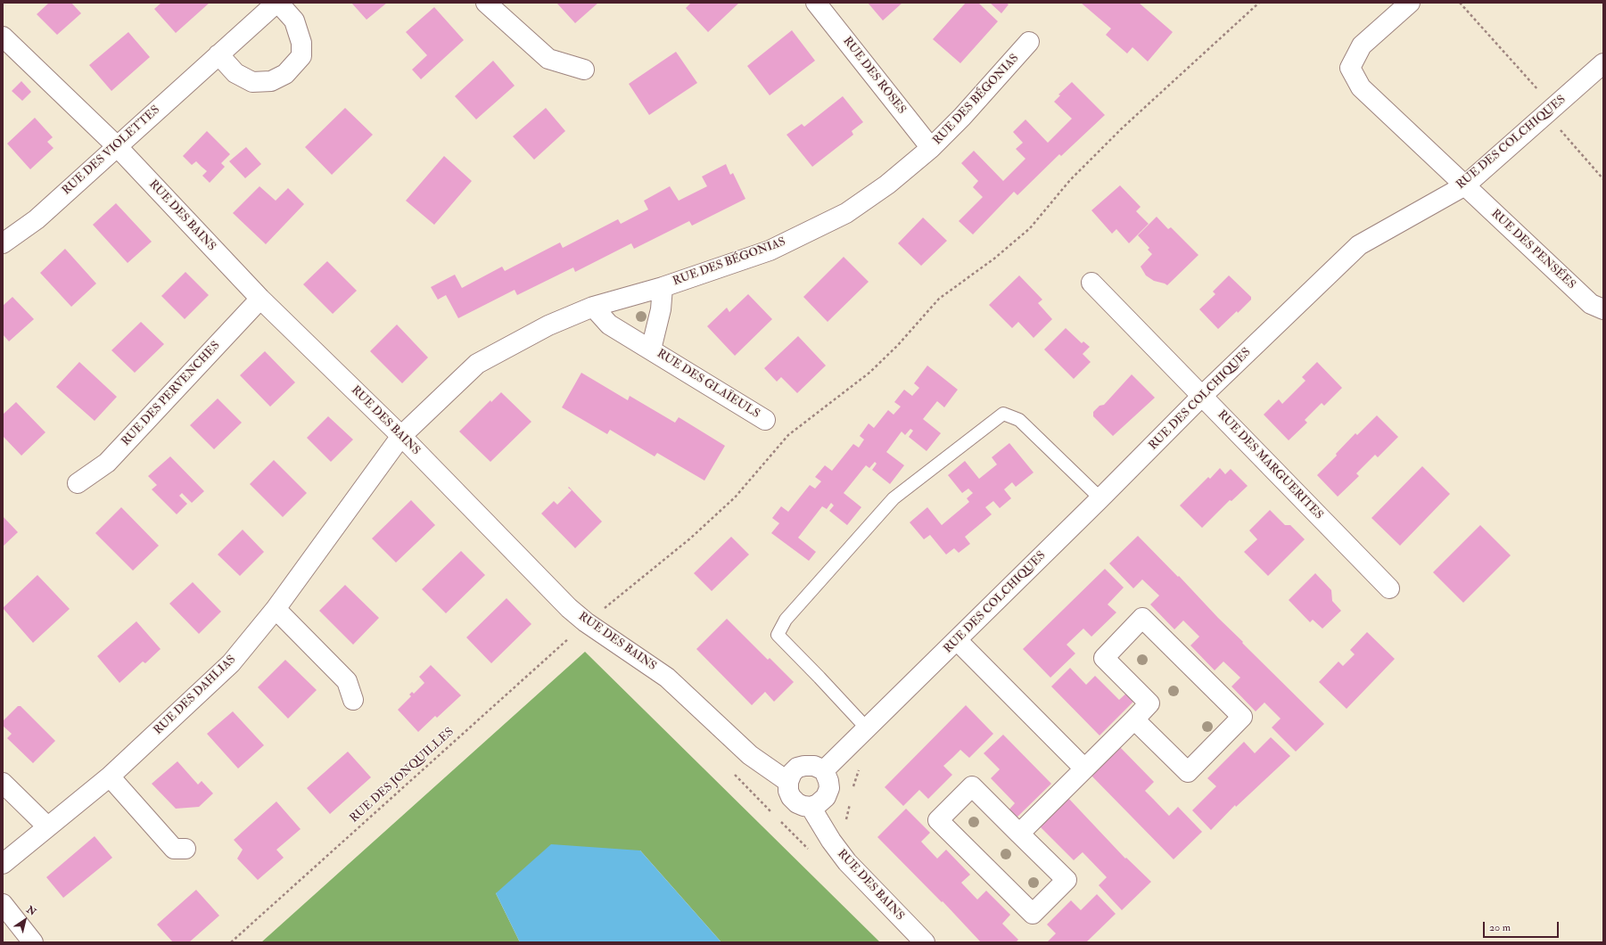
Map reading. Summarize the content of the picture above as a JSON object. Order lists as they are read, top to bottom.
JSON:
{
  "streets": {
    "street": [
      "RUE DES ROSES",
      "RUE DES BÉGONIAS",
      "RUE DES COLCHIQUES",
      "RUE DES VIOLETTES",
      "RUE DES BAINS",
      "RUE DES PENSÉES",
      "RUE DES GLAÏEULS",
      "RUE DES PERVENCHES",
      "RUE DES MARGUERITES",
      "RUE DES DAHLIAS"
    ],
    "path": ["RUE DES JONQUILLES"]
  },
  "crossings": [
    ["RUE DES ROSES", "RUE DES BÉGONIAS"],
    ["RUE DES BÉGONIAS", "RUE DES BAINS"],
    ["RUE DES BÉGONIAS", "RUE DES GLAÏEULS"],
    ["RUE DES BÉGONIAS", "RUE DES DAHLIAS"],
    ["RUE DES COLCHIQUES", "RUE DES BAINS"],
    ["RUE DES COLCHIQUES", "RUE DES PENSÉES"],
    ["RUE DES COLCHIQUES", "RUE DES MARGUERITES"],
    ["RUE DES VIOLETTES", "RUE DES BAINS"],
    ["RUE DES BAINS", "RUE DES PERVENCHES"],
    ["RUE DES BAINS", "RUE DES DAHLIAS"],
    ["RUE DES BAINS", "RUE DES JONQUILLES"]
  ],
  "scale_bar": "20 m",
  "north": "top right"
}
